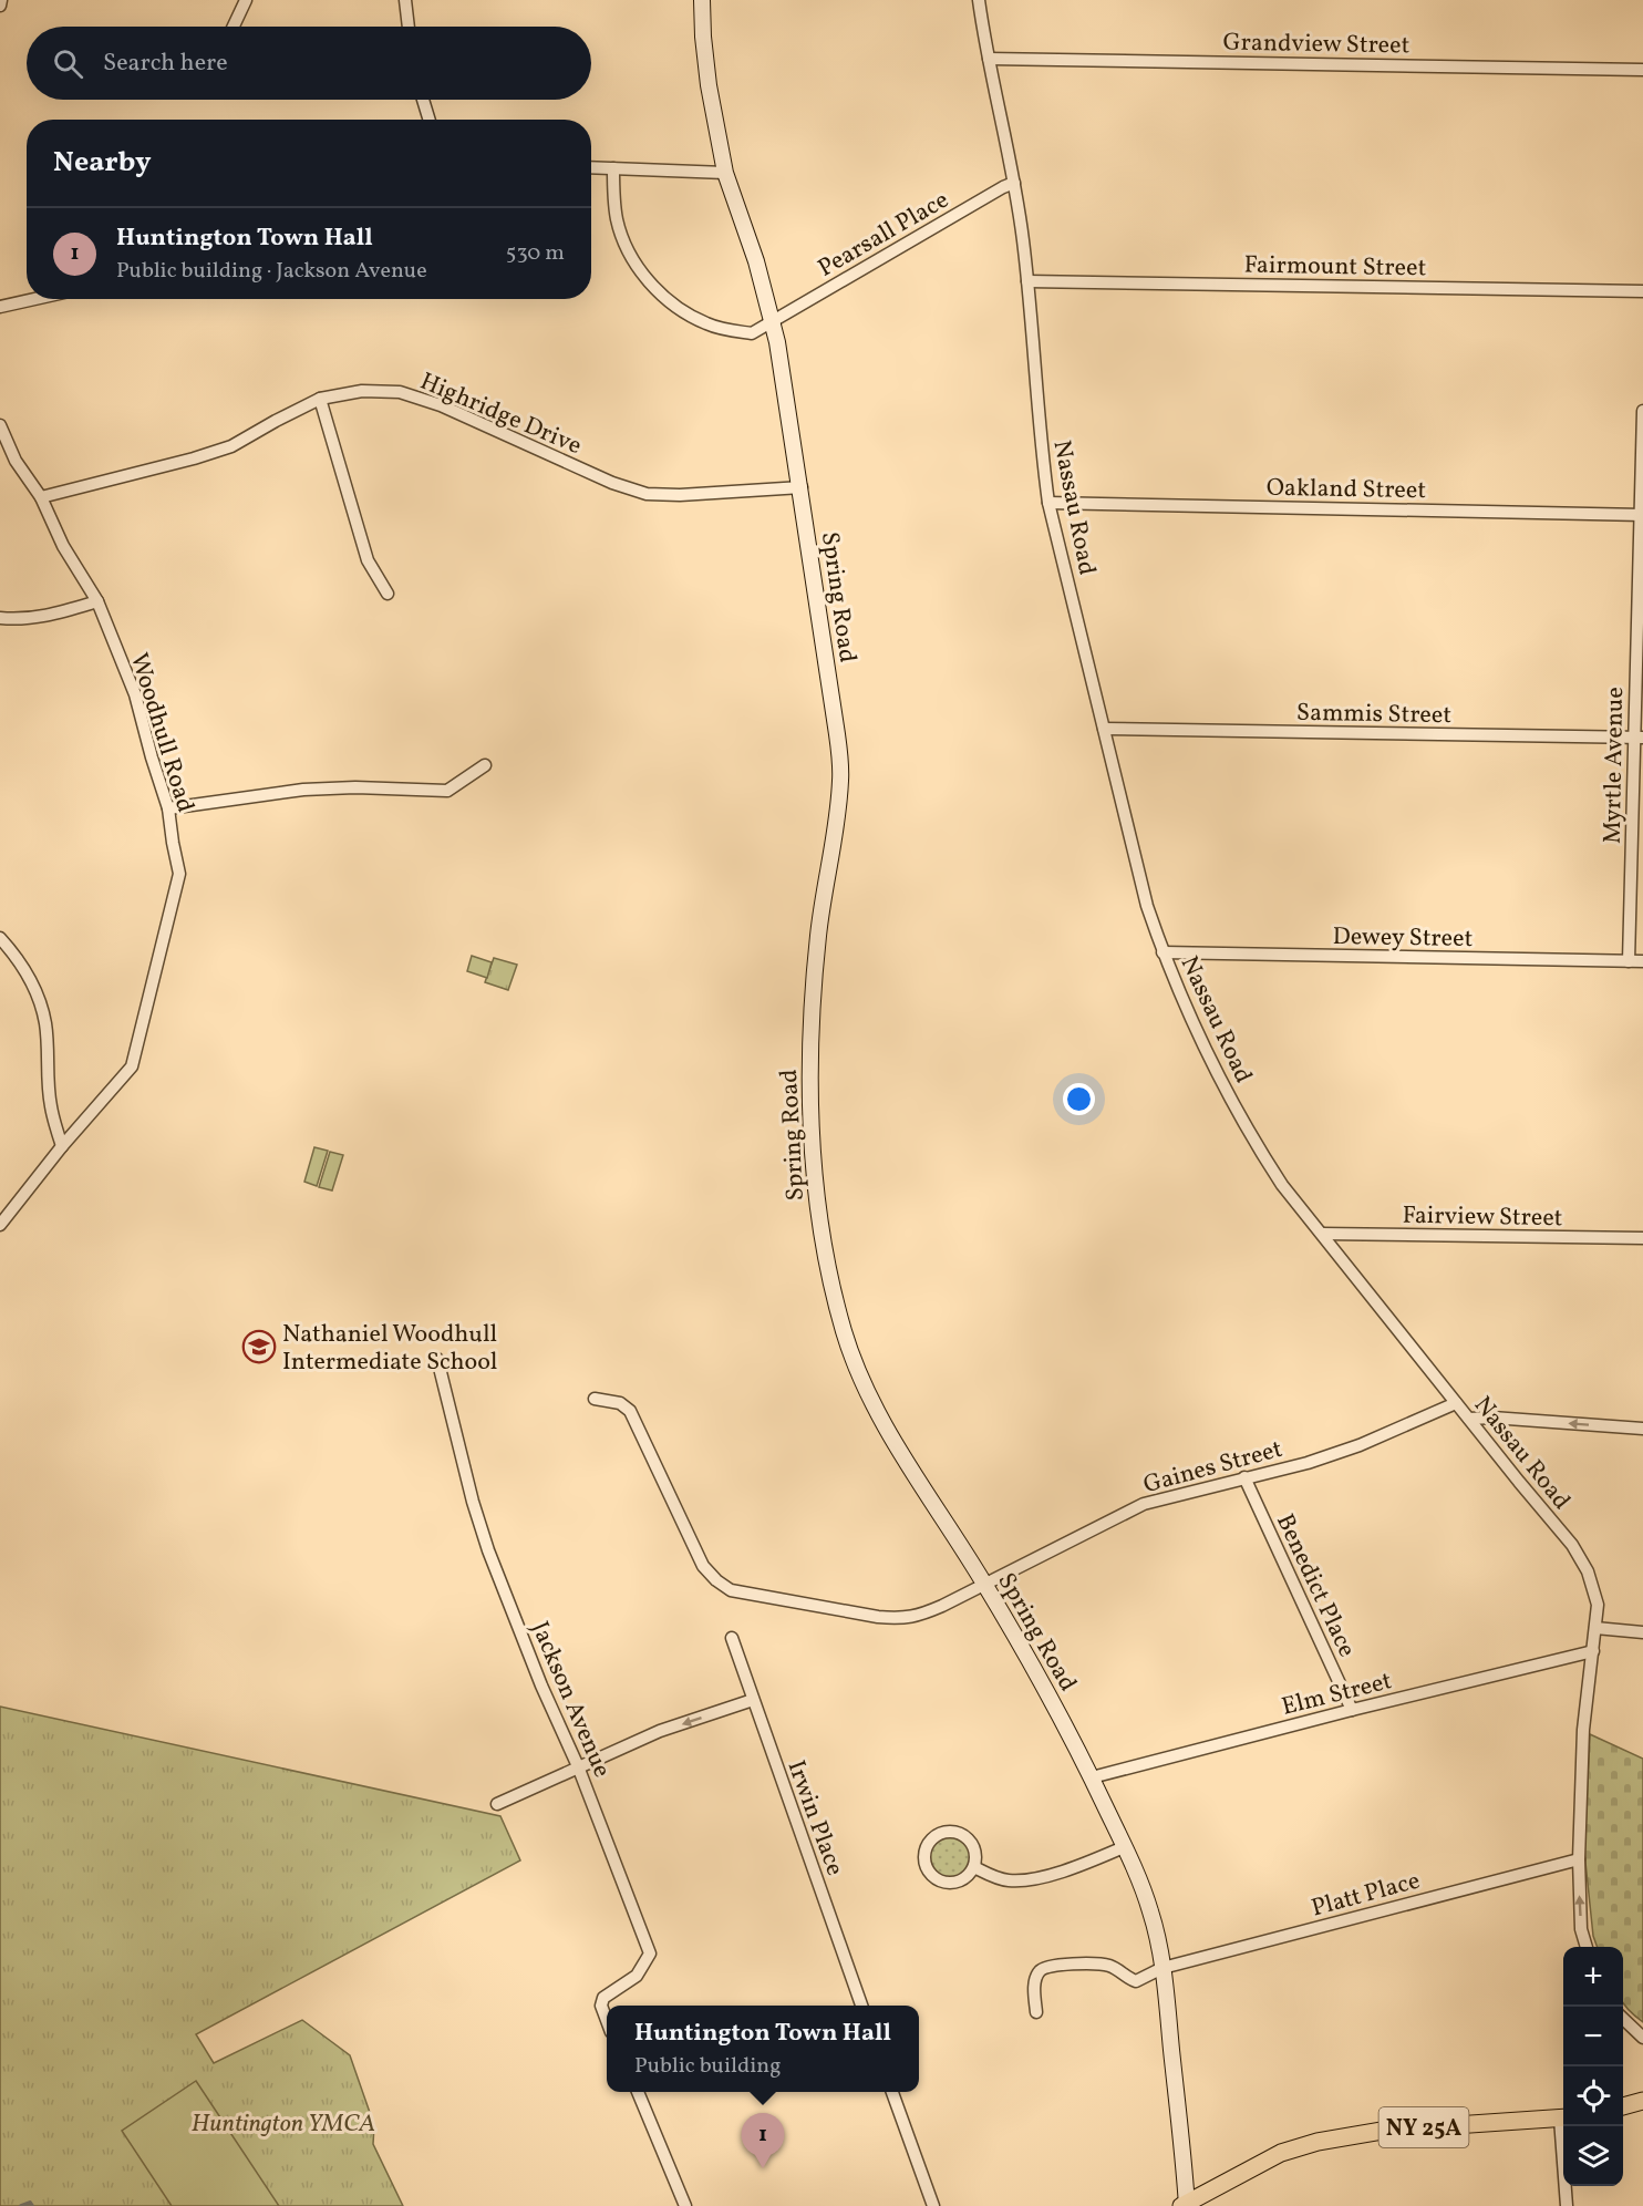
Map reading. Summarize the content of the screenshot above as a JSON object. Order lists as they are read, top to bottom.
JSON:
{
  "streets": {
    "main road": ["Spring Road", "NY 25A"],
    "street": [
      "Grandview Street",
      "Pearsall Place",
      "Fairmount Street",
      "Highridge Drive",
      "Oakland Street",
      "Nassau Road",
      "Sammis Street",
      "Woodhull Road",
      "Myrtle Avenue",
      "Dewey Street",
      "Fairview Street",
      "Gaines Street",
      "Benedict Place",
      "Elm Street",
      "Jackson Avenue",
      "Irwin Place",
      "Platt Place"
    ]
  },
  "crossings": [
    ["Grandview Street", "Nassau Road"],
    ["Pearsall Place", "Nassau Road"],
    ["Pearsall Place", "Spring Road"],
    ["Fairmount Street", "Nassau Road"],
    ["Highridge Drive", "Spring Road"],
    ["Highridge Drive", "Woodhull Road"],
    ["Oakland Street", "Nassau Road"],
    ["Oakland Street", "Myrtle Avenue"],
    ["Nassau Road", "Sammis Street"],
    ["Nassau Road", "Dewey Street"],
    ["Nassau Road", "Fairview Street"],
    ["Nassau Road", "Gaines Street"],
    ["Nassau Road", "Elm Street"],
    ["Nassau Road", "Platt Place"],
    ["Spring Road", "Gaines Street"],
    ["Spring Road", "Elm Street"],
    ["Spring Road", "Platt Place"],
    ["Spring Road", "NY 25A"],
    ["Sammis Street", "Myrtle Avenue"],
    ["Myrtle Avenue", "Dewey Street"],
    ["Gaines Street", "Benedict Place"],
    ["Benedict Place", "Elm Street"]
  ],
  "parks": ["Huntington YMCA"],
  "places": {
    "school or university": ["Nathaniel Woodhull Intermediate School"]
  },
  "page": {
    "search": "Search here",
    "heading": "Nearby",
    "list": [
      {
        "mark": "1",
        "name": "Huntington Town Hall",
        "note": "Public building · Jackson Avenue",
        "value": "530 m"
      }
    ],
    "map_buttons": ["+", "−"],
    "popup": ["Huntington Town Hall", "Public building"],
    "pins": "1"
  }
}
